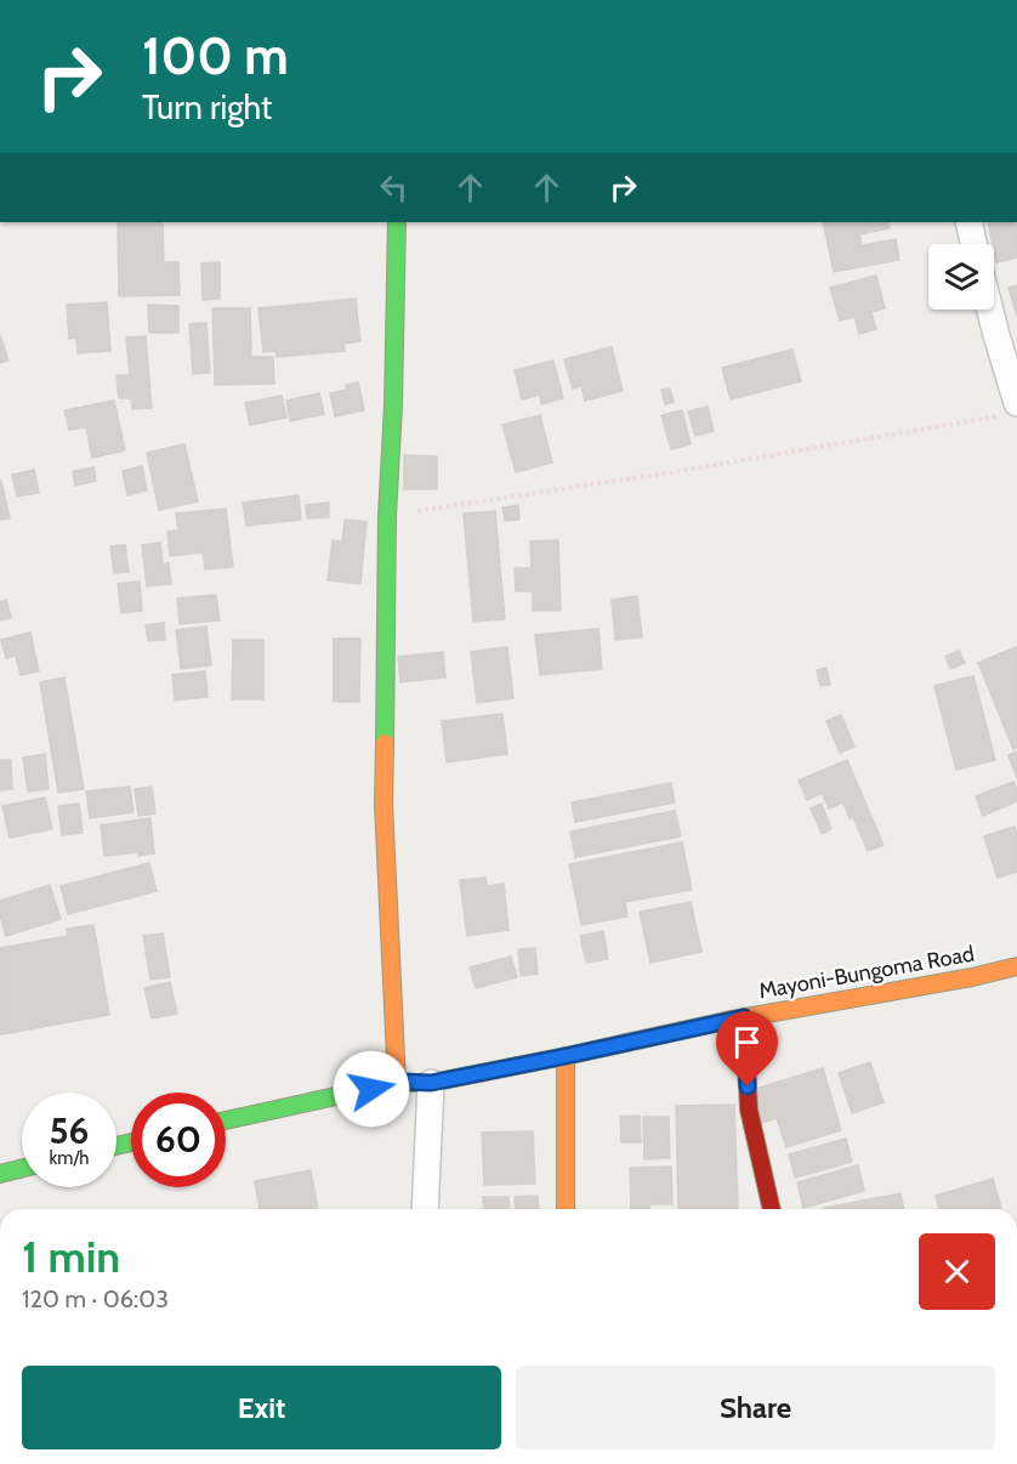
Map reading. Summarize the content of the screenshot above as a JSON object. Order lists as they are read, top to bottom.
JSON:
{
  "streets": {
    "street": ["Mayoni-Bungoma Road"]
  },
  "page": {
    "turn": ["100 m", "Turn right"],
    "speed": "56 km/h",
    "limit": "60",
    "heading": ["1 min", "120 m · 06:03"],
    "buttons": ["Exit", "Share"]
  }
}
